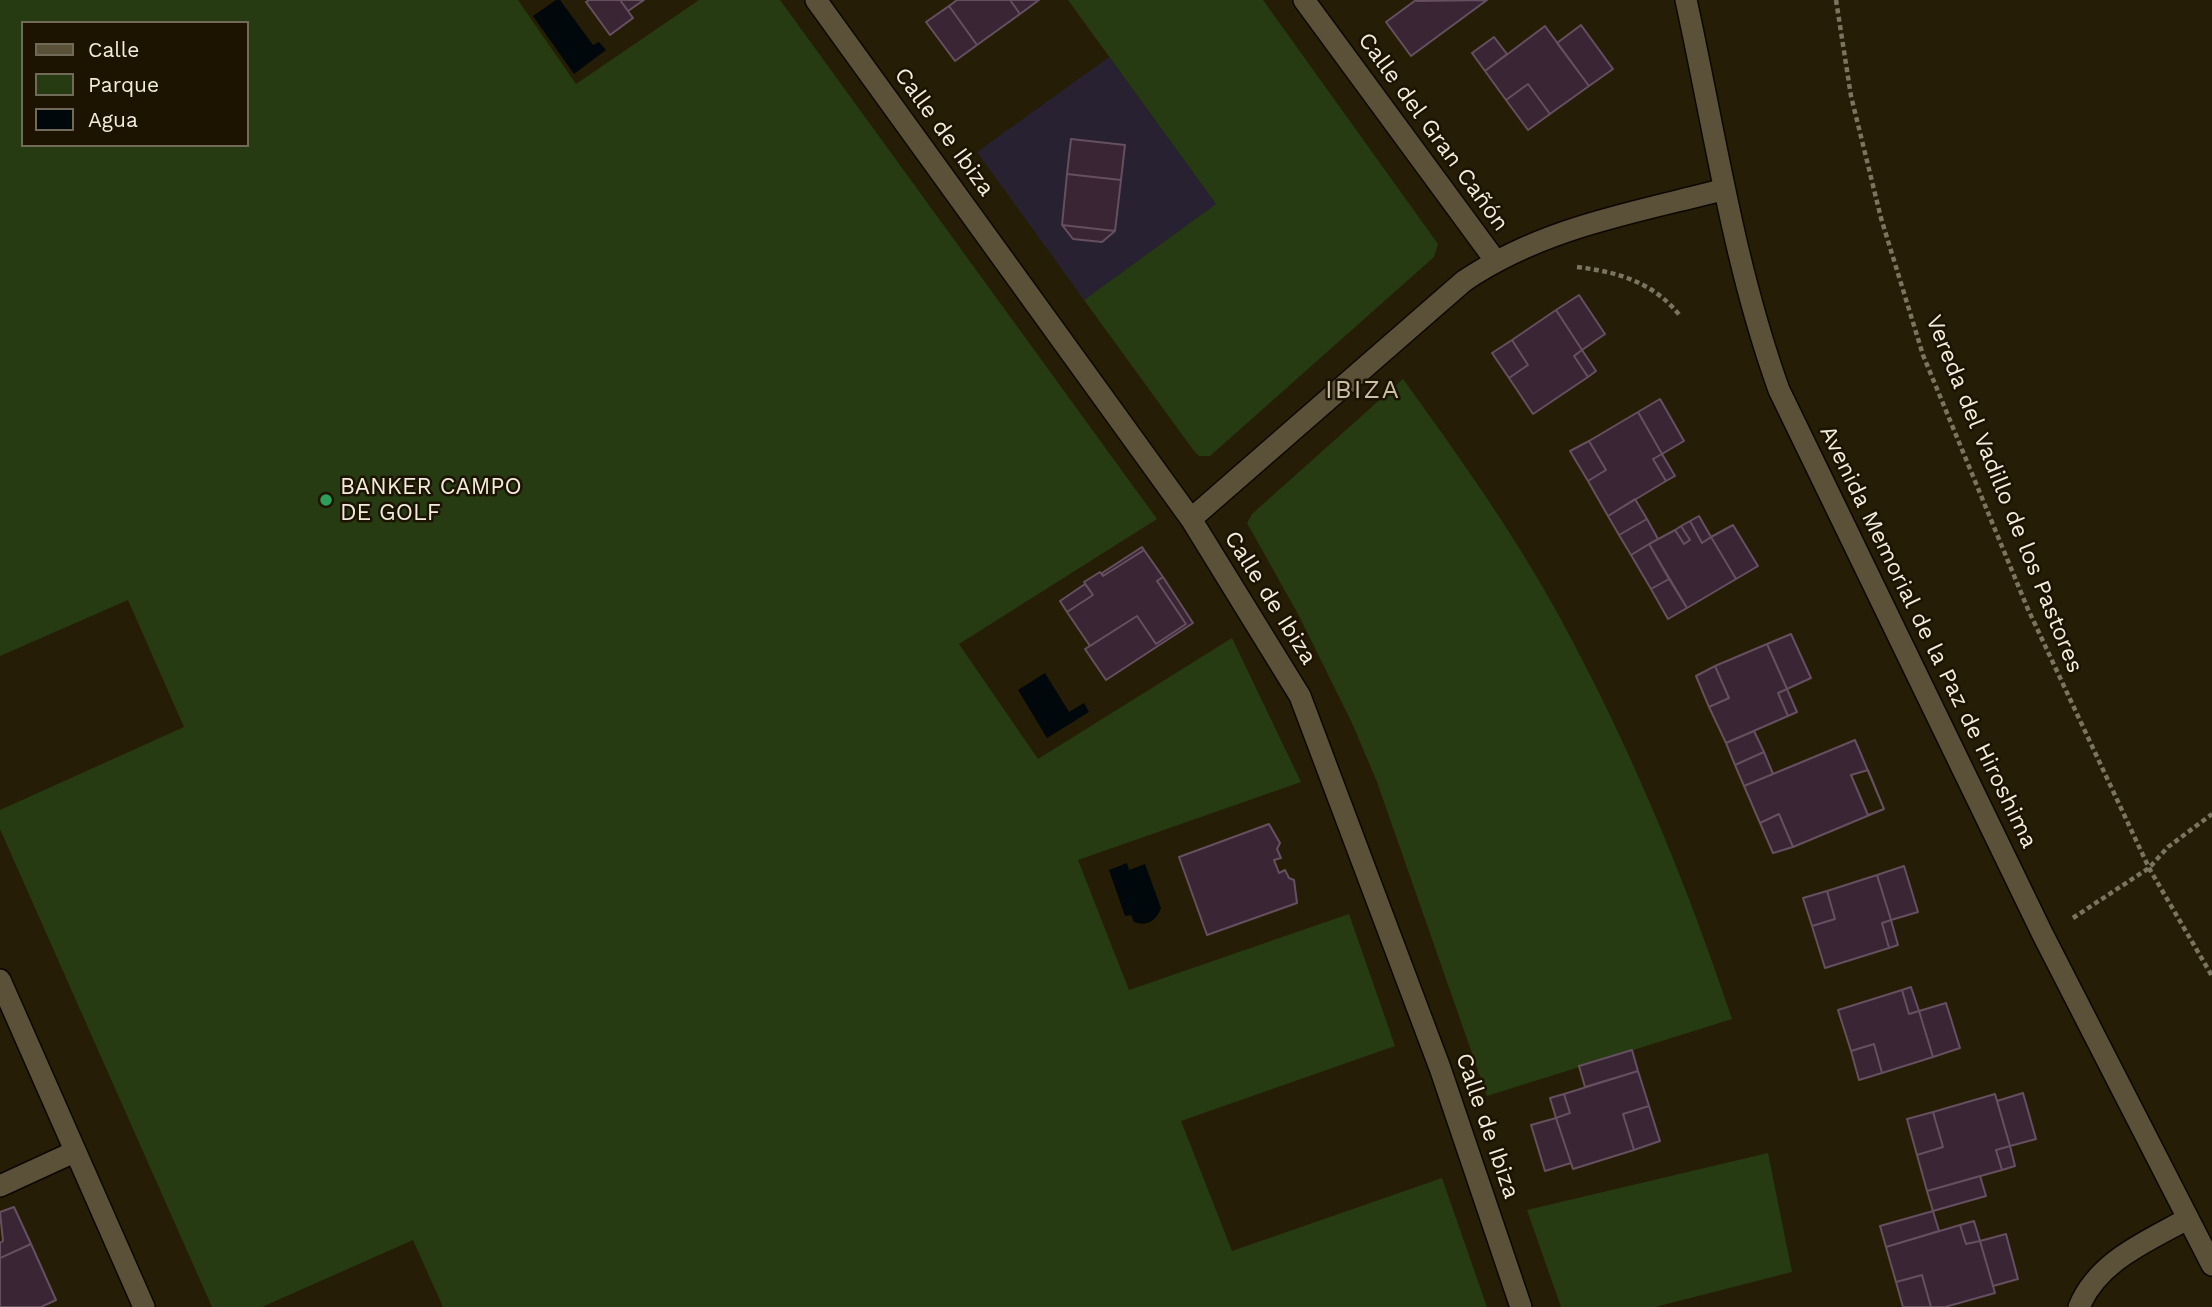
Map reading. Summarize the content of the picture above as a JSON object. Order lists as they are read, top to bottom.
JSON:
{
  "streets": {
    "street": ["Calle de Ibiza", "Calle del Gran Cañón", "Avenida Memorial de la Paz de Hiroshima"],
    "path": ["Vereda del Vadillo de los Pastores"]
  },
  "districts": ["IBIZA"],
  "places": ["BANKER CAMPO DE GOLF"],
  "legend": ["Calle", "Parque", "Agua"]
}
